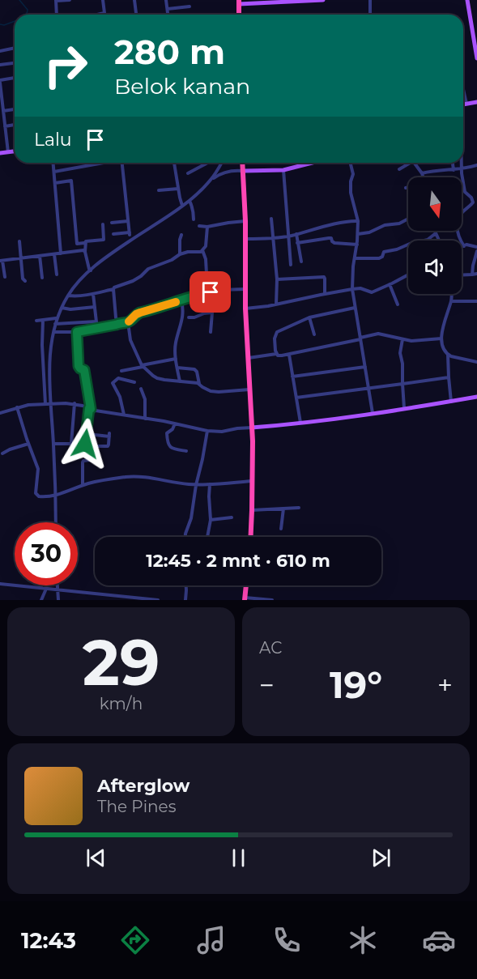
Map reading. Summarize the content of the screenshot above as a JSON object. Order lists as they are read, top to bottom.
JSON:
{
  "north": "bottom",
  "page": {
    "turn": ["280 m", "Belok kanan"],
    "then": "Lalu",
    "limit": "30",
    "trip": "12:45 · 2 mnt · 610 m",
    "tile": [
      ["29", "km/h"],
      "AC"
    ],
    "heat": ["−", "19°", "+"],
    "song": ["Afterglow", "The Pines"],
    "tabs": "12:43"
  }
}
